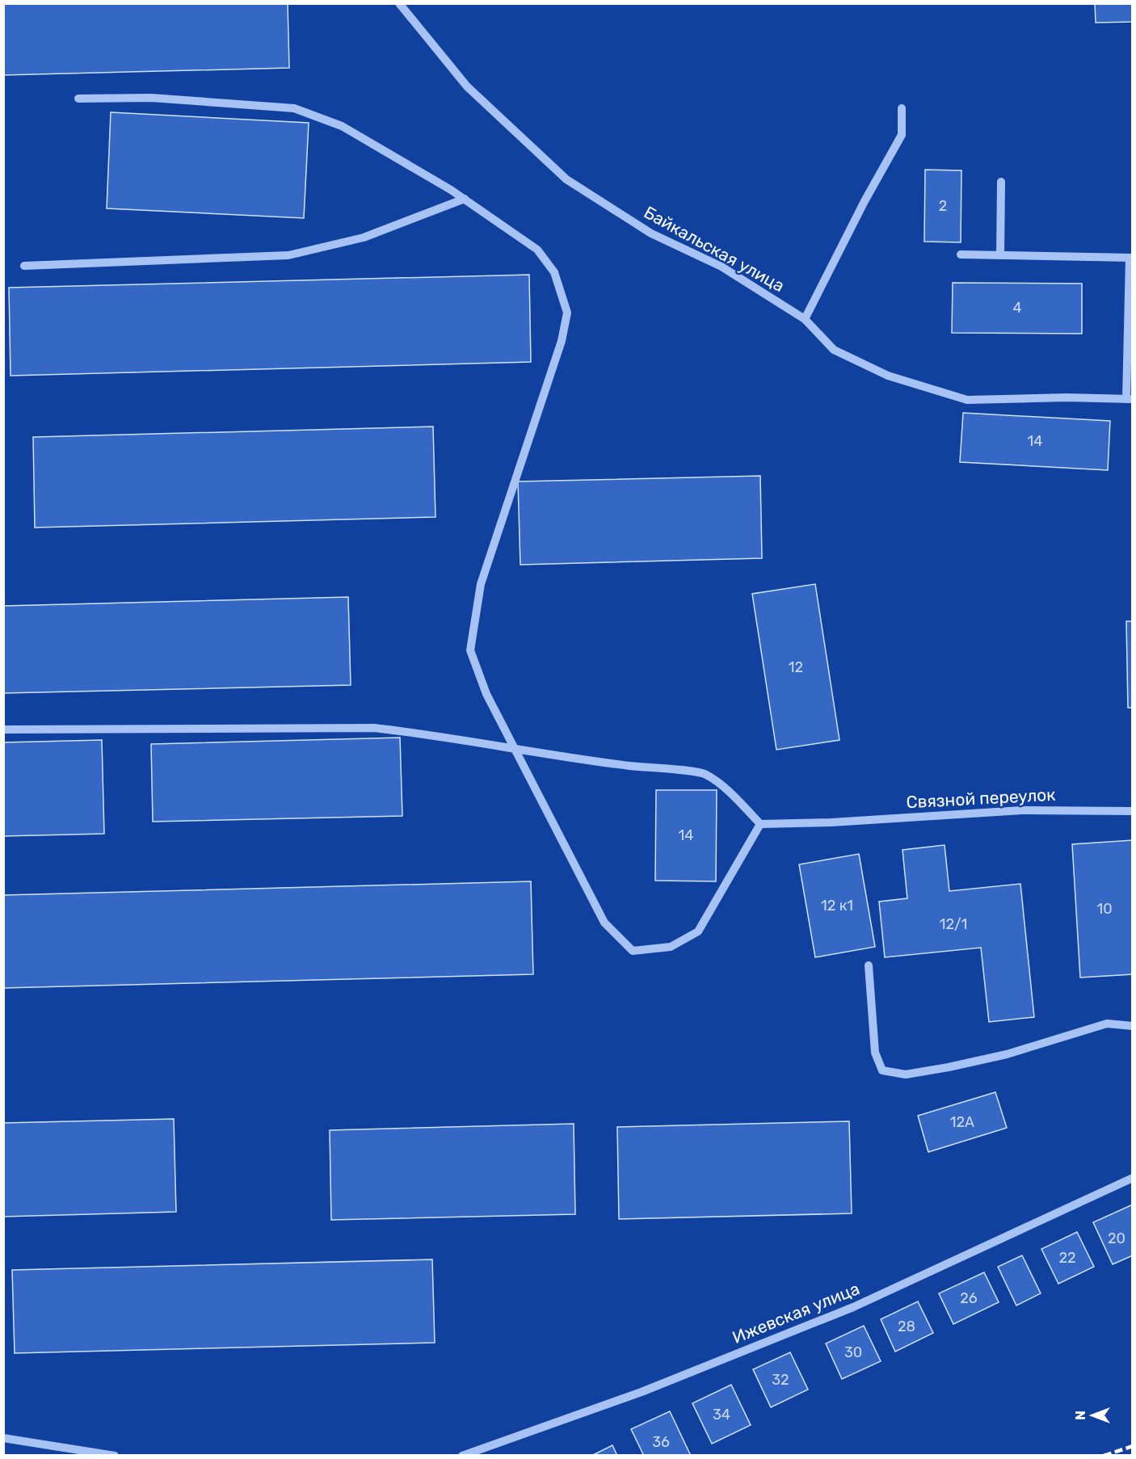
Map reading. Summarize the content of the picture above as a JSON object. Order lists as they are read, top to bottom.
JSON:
{
  "streets": {
    "street": ["Байкальская улица", "Связной переулок", "Ижевская улица"]
  },
  "house_numbers": [
    "2",
    "4",
    "14",
    "12",
    "14",
    "12 к1",
    "10",
    "12/1",
    "12А",
    "20",
    "22",
    "26",
    "28",
    "30",
    "32",
    "34",
    "36"
  ],
  "north": "left"
}
